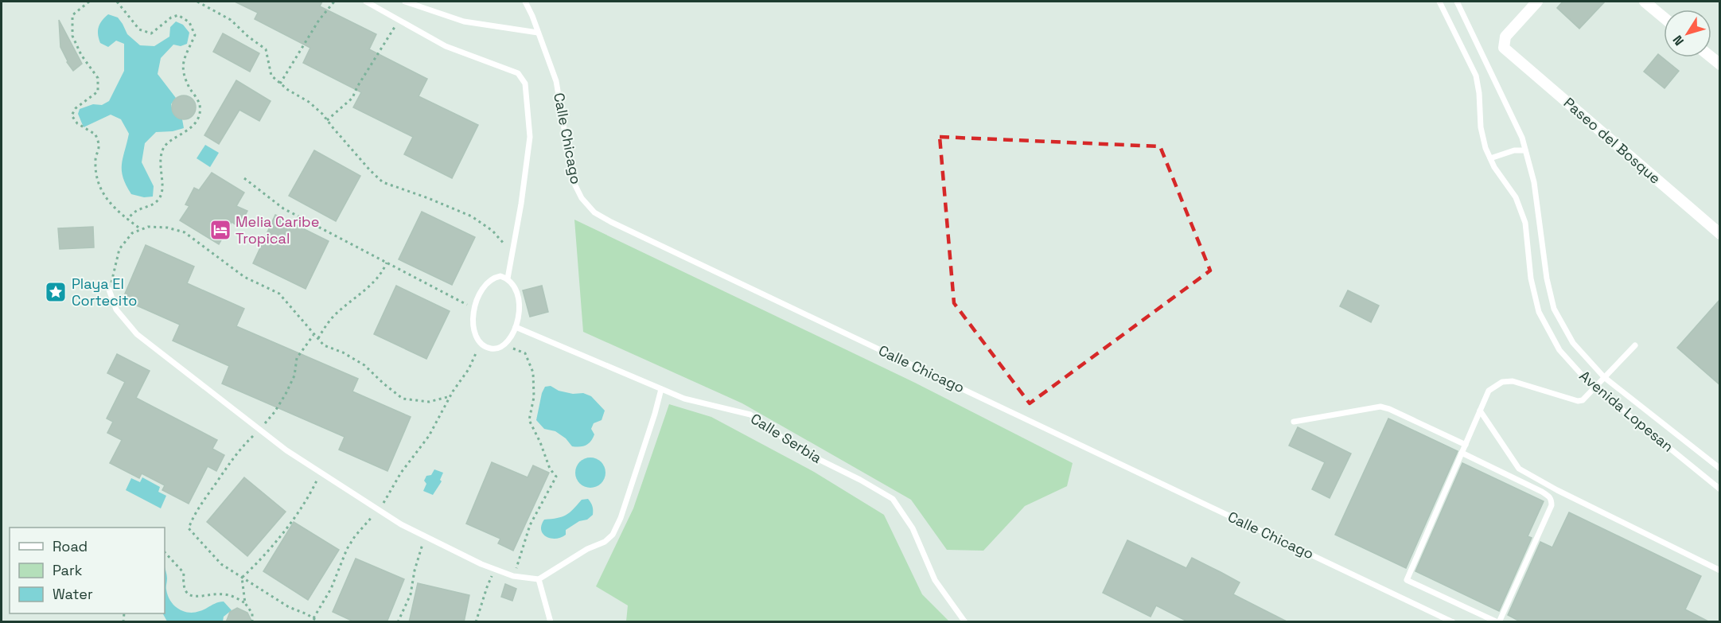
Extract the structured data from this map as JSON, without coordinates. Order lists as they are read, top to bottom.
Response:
{
  "streets": {
    "street": ["Paseo del Bosque"],
    "lane": ["Calle Chicago", "Avenida Lopesan", "Calle Serbia"]
  },
  "places": {
    "hotel": ["Melia Caribe Tropical"],
    "place": ["Playa El Cortecito"]
  },
  "legend": ["Road", "Park", "Water"],
  "north": "bottom left"
}
